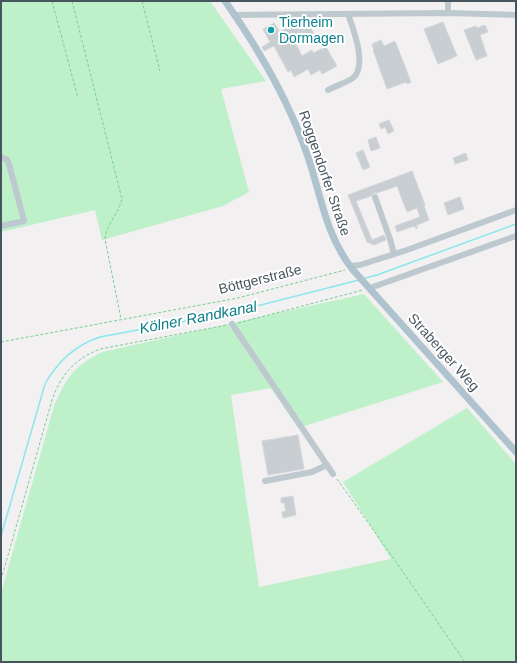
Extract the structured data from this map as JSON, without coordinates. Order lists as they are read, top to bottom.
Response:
{
  "streets": {
    "main road": ["Roggendorfer Straße", "Straberger Weg"],
    "path": ["Böttgerstraße"]
  },
  "crossings": [
    ["Roggendorfer Straße", "Böttgerstraße"],
    ["Roggendorfer Straße", "Straberger Weg"],
    ["Böttgerstraße", "Straberger Weg"]
  ],
  "water": ["Kölner Randkanal"],
  "places": ["Tierheim Dormagen"]
}
